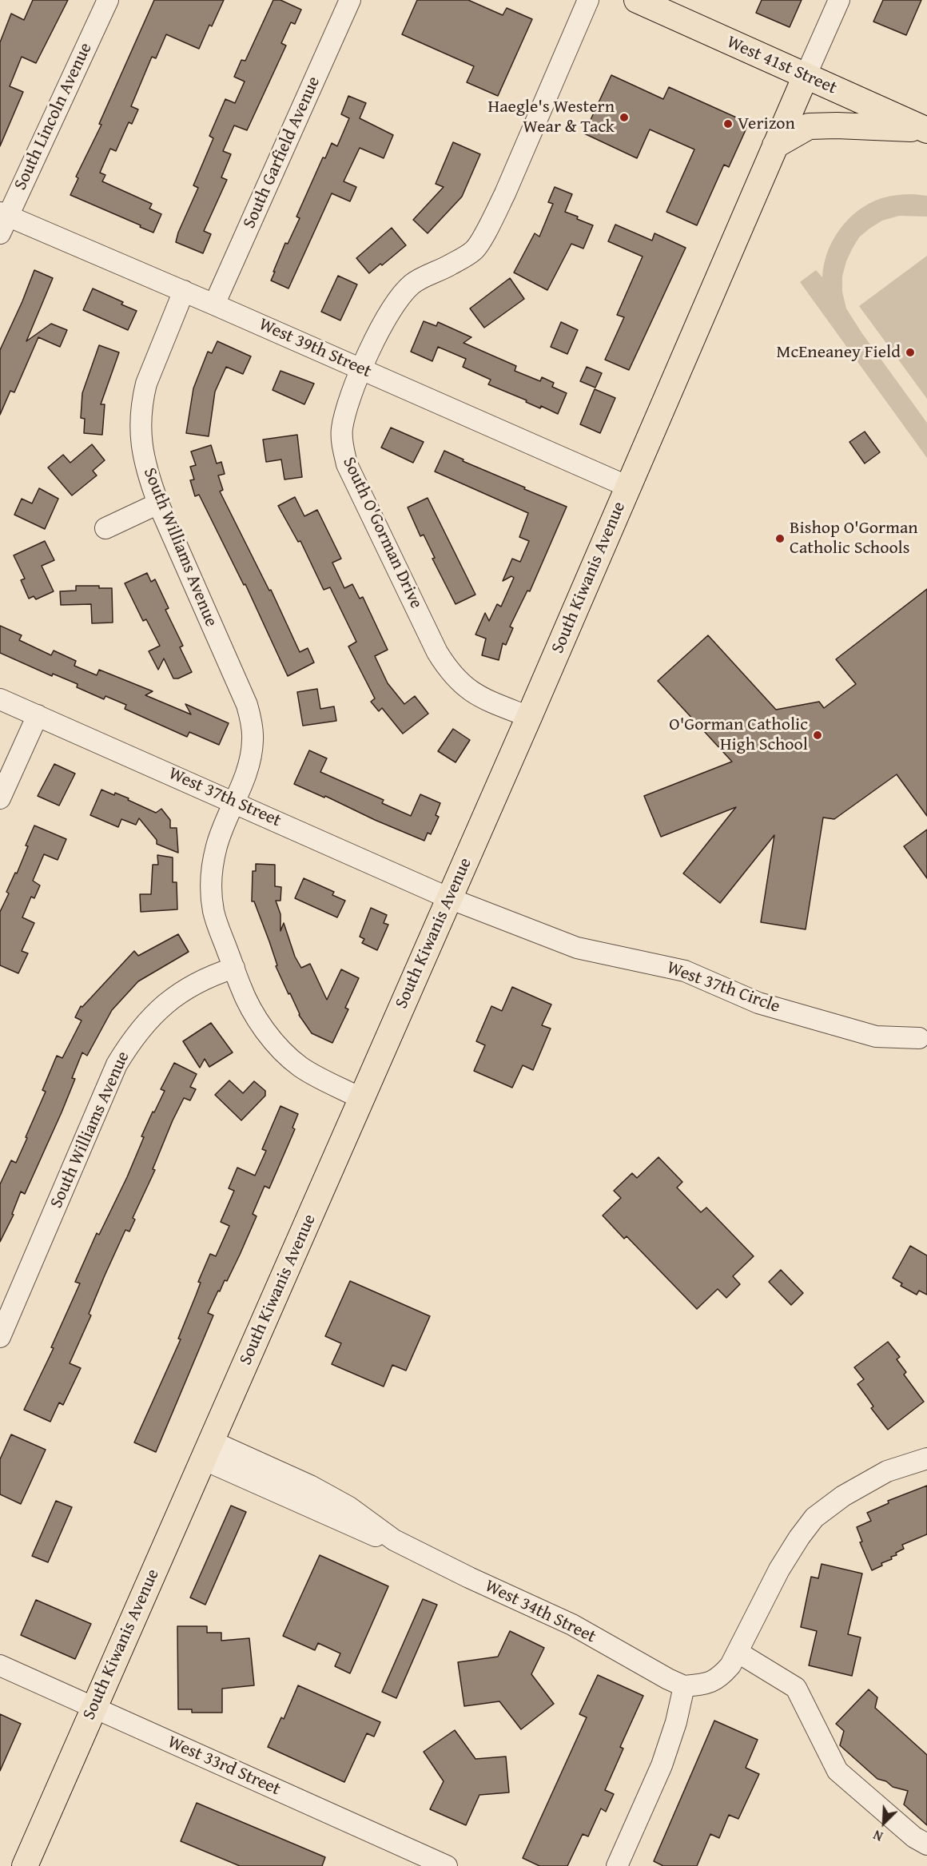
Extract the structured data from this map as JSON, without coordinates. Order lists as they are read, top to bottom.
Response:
{
  "streets": {
    "main road": ["West 41st Street", "South Kiwanis Avenue"],
    "street": [
      "South Lincoln Avenue",
      "South Garfield Avenue",
      "West 39th Street",
      "South O'Gorman Drive",
      "South Williams Avenue",
      "West 37th Street",
      "West 37th Circle",
      "West 34th Street",
      "West 33rd Street"
    ]
  },
  "crossings": [
    ["West 41st Street", "South Kiwanis Avenue"],
    ["South Lincoln Avenue", "West 39th Street"],
    ["South Garfield Avenue", "West 39th Street"],
    ["West 39th Street", "South O'Gorman Drive"],
    ["West 39th Street", "South Williams Avenue"],
    ["West 39th Street", "South Kiwanis Avenue"],
    ["South O'Gorman Drive", "South Kiwanis Avenue"],
    ["South Williams Avenue", "South Kiwanis Avenue"],
    ["South Williams Avenue", "West 37th Street"],
    ["South Kiwanis Avenue", "West 37th Street"],
    ["South Kiwanis Avenue", "West 37th Circle"],
    ["South Kiwanis Avenue", "West 34th Street"],
    ["South Kiwanis Avenue", "West 33rd Street"],
    ["West 37th Street", "West 37th Circle"]
  ],
  "places": [
    "Haegle's Western Wear & Tack",
    "Verizon",
    "McEneaney Field",
    "Bishop O'Gorman Catholic Schools",
    "O'Gorman Catholic High School"
  ],
  "north": "bottom left"
}
